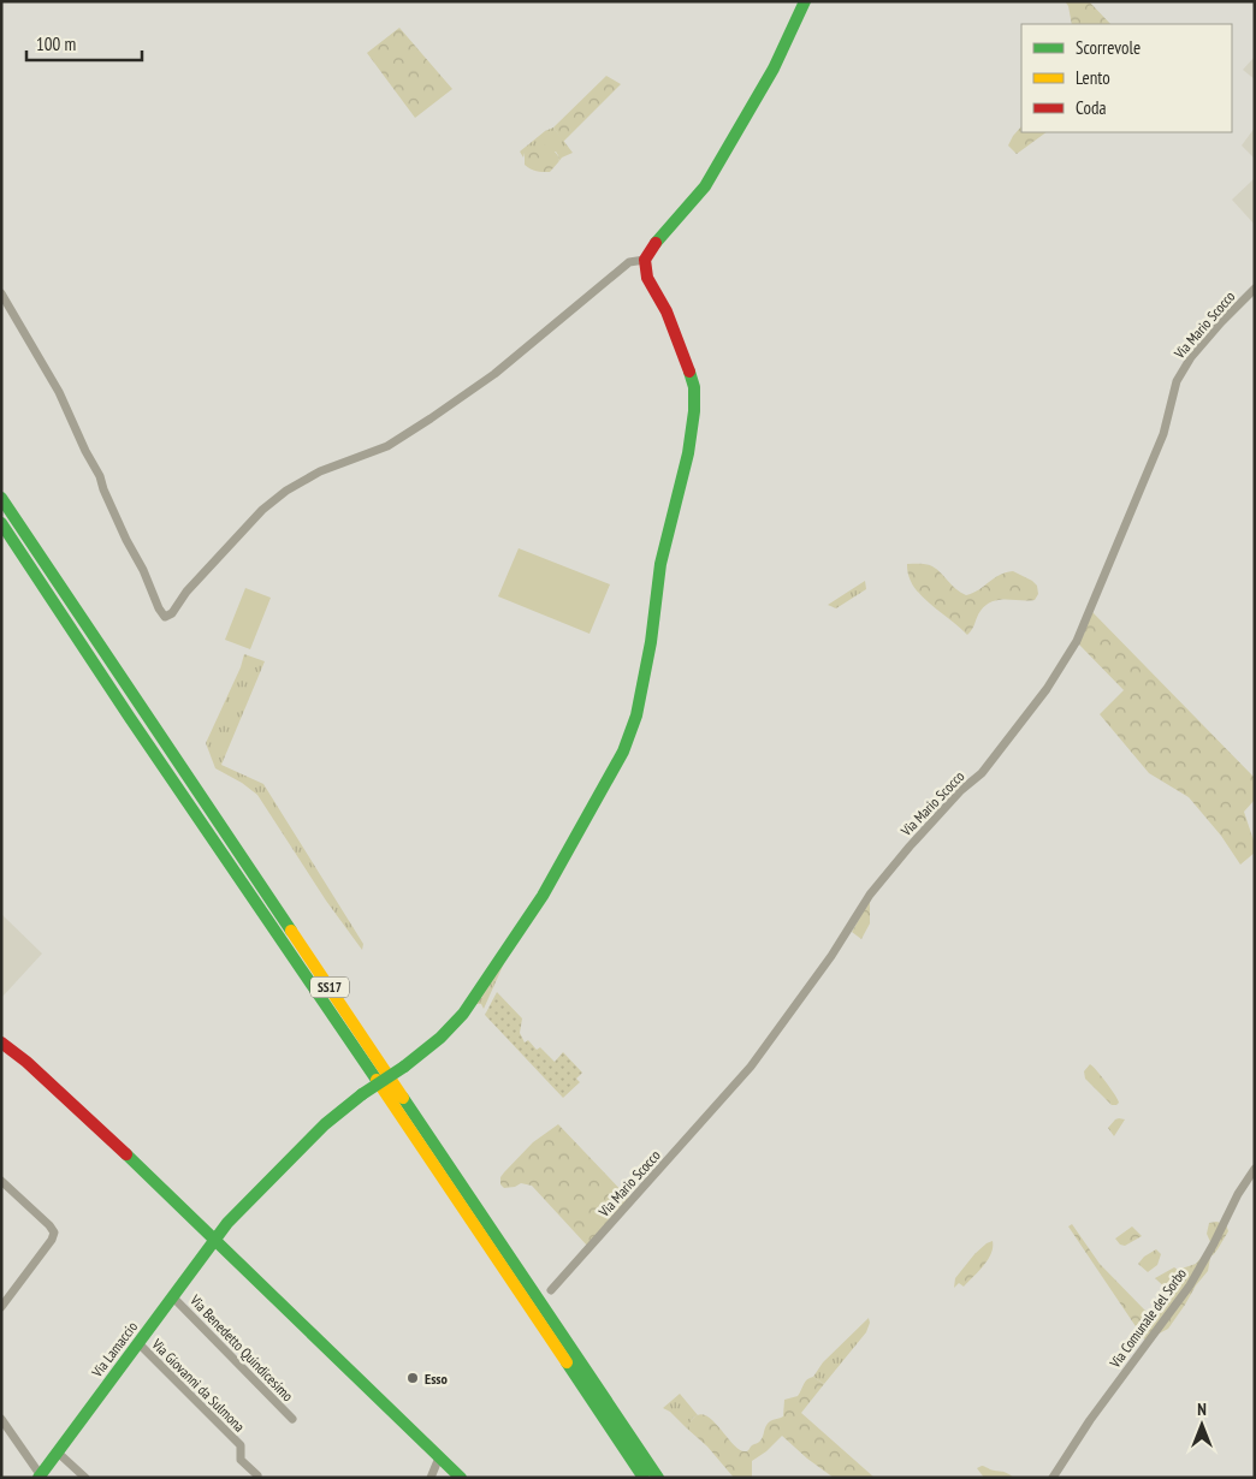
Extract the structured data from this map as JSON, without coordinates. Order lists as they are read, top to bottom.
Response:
{
  "streets": {
    "main road": ["SS17", "Via Lamaccio"],
    "street": [
      "Via Mario Scocco",
      "Via Comunale del Sorbo",
      "Via Benedetto Quindicesimo",
      "Via Giovanni da Sulmona"
    ]
  },
  "crossings": [
    ["Via Benedetto Quindicesimo", "Via Lamaccio"],
    ["Via Lamaccio", "Via Giovanni da Sulmona"]
  ],
  "places": ["Esso"],
  "legend": ["Scorrevole", "Lento", "Coda"],
  "scale_bar": "100 m",
  "north": "top"
}
